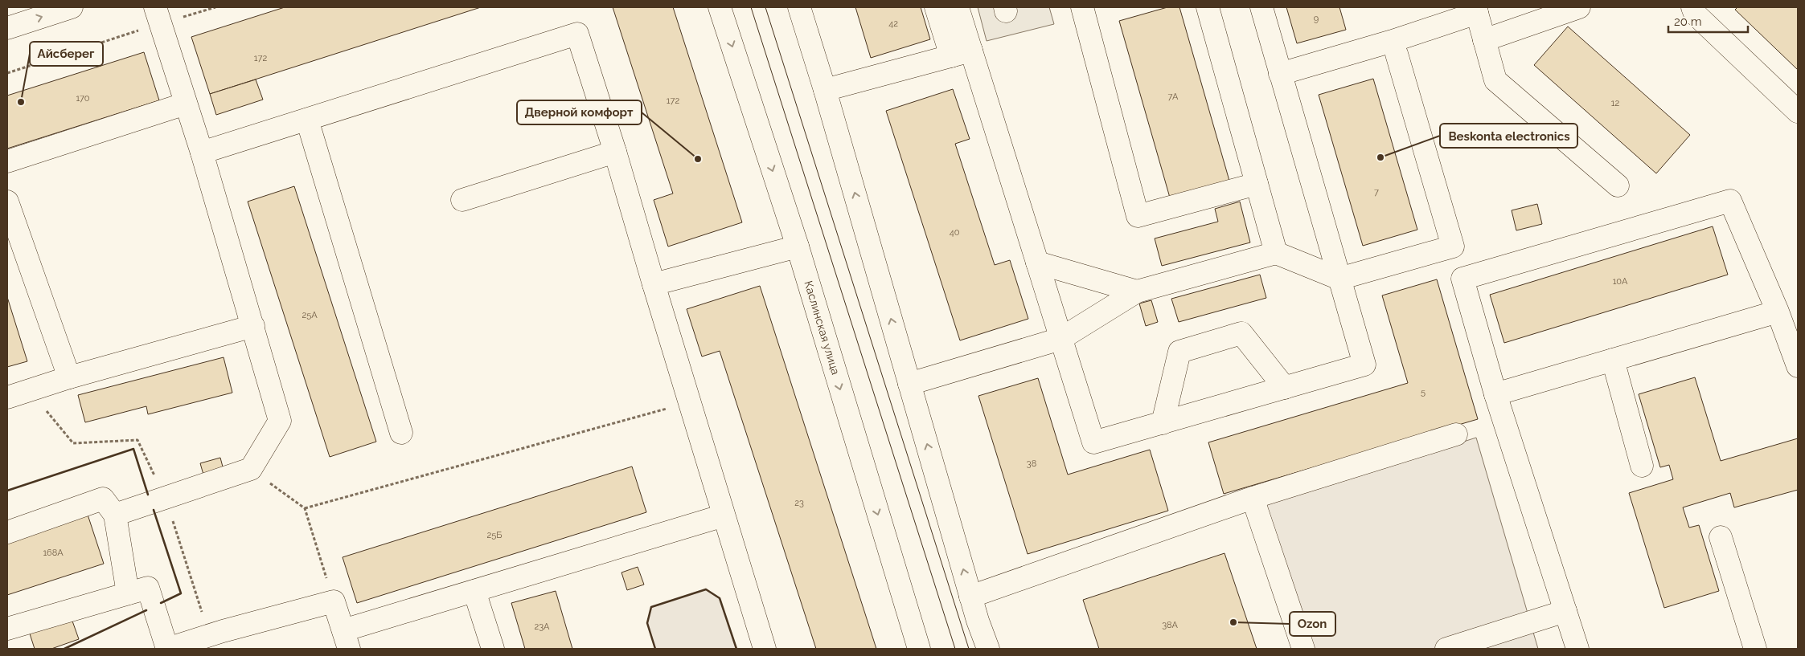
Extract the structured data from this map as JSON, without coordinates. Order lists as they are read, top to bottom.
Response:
{
  "streets": {
    "main road": ["Каслинская улица"]
  },
  "places": [
    "Айсберег",
    "Beskonta electronics",
    "Дверной комфорт",
    "Ozon"
  ],
  "house_numbers": [
    "9",
    "42",
    "172",
    "7А",
    "170",
    "172",
    "12",
    "7",
    "40",
    "10А",
    "25А",
    "5",
    "38",
    "23",
    "25Б",
    "168А",
    "38А",
    "23А"
  ],
  "scale_bar": "20 m"
}
